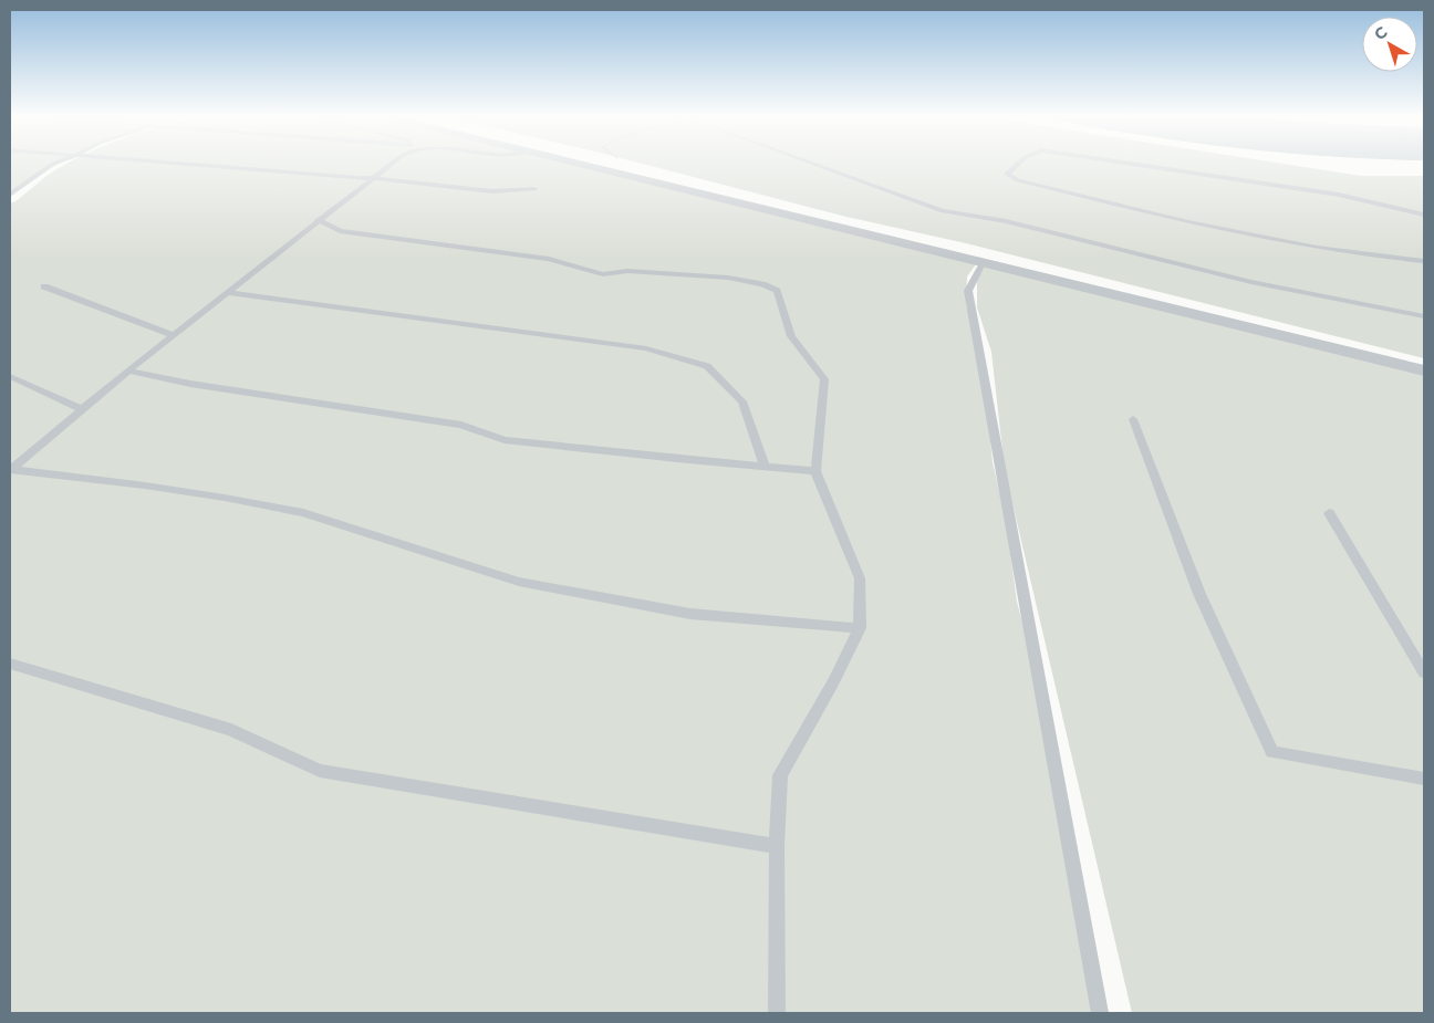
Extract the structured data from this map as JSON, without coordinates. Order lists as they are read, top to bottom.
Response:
{
  "north": "top left"
}
